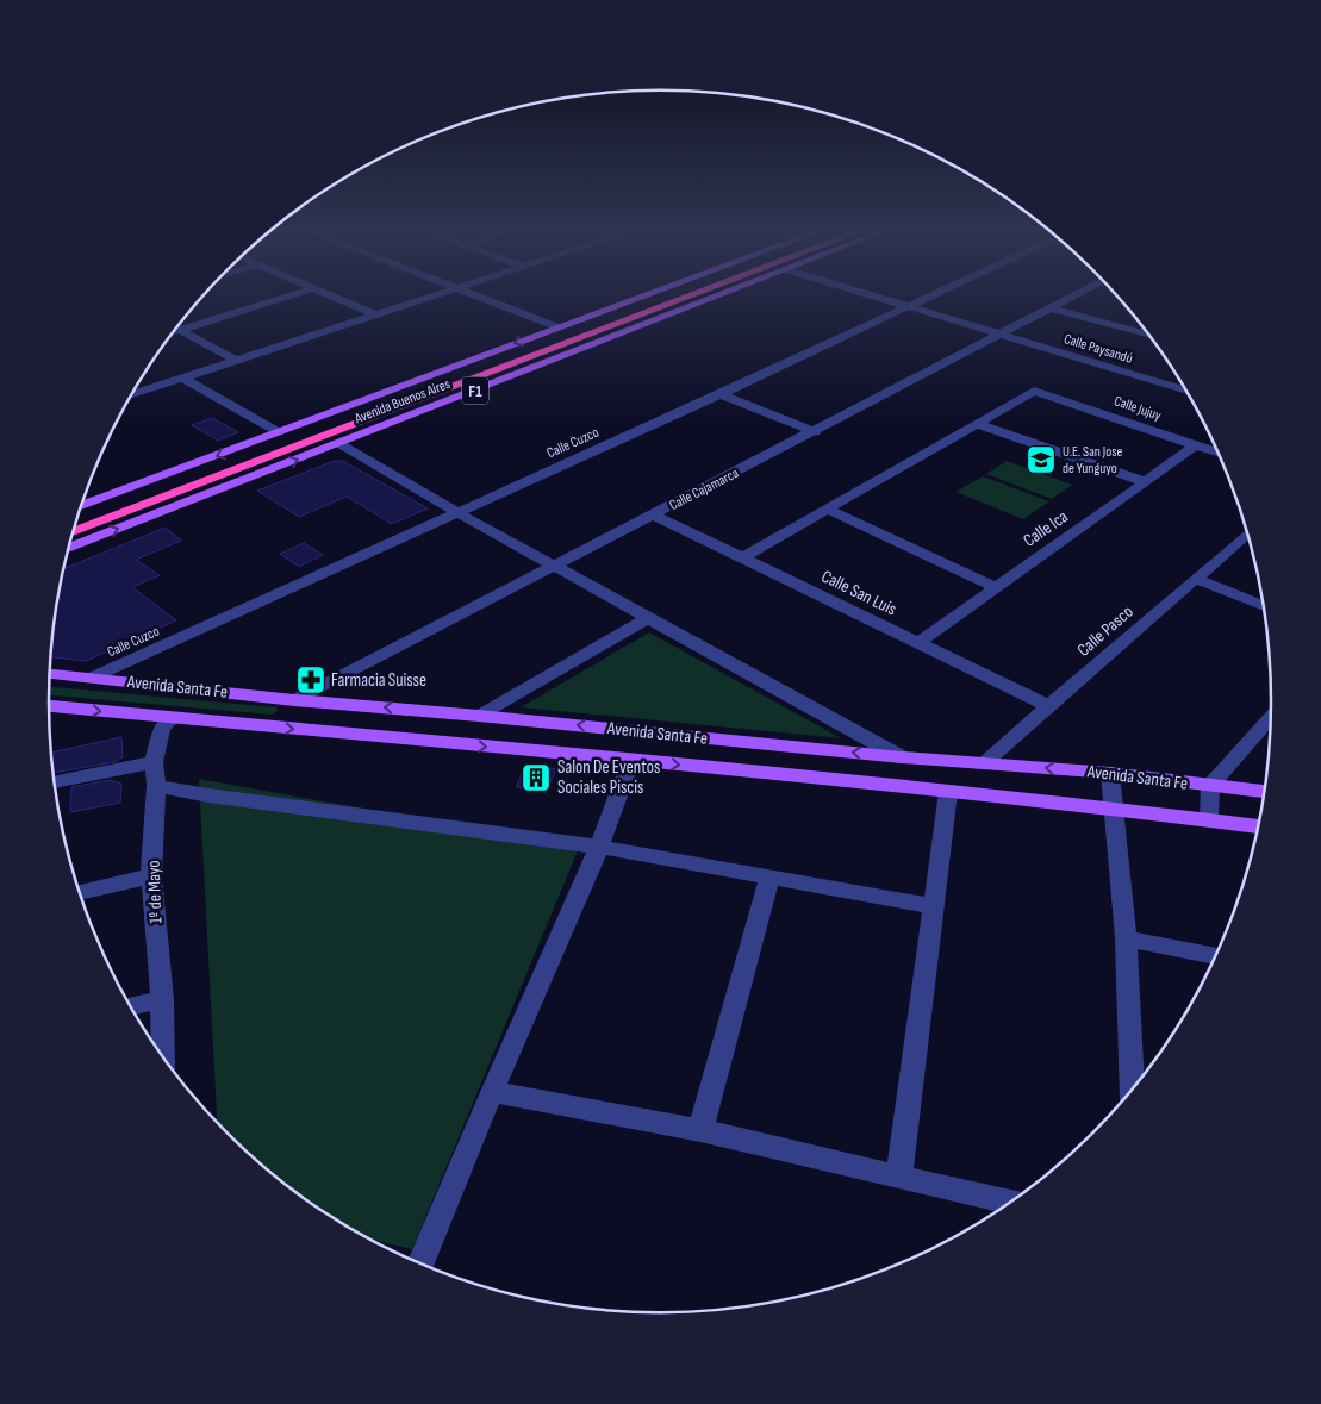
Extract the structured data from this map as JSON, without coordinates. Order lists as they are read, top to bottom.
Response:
{
  "streets": {
    "highway": ["F1", "Avenida Buenos Aires"],
    "main road": ["Avenida Santa Fe"],
    "street": [
      "Calle Paysandú",
      "Calle Jujuy",
      "Calle Cuzco",
      "Calle Cajamarca",
      "Calle Ica",
      "Calle San Luis",
      "Calle Pasco",
      "1º de Mayo"
    ]
  },
  "crossings": [
    ["Calle Paysandú", "Calle Cuzco"],
    ["Calle Paysandú", "Calle Cajamarca"],
    ["Calle Jujuy", "Calle Ica"],
    ["Calle Cuzco", "Avenida Santa Fe"],
    ["Calle Cajamarca", "Calle San Luis"],
    ["Calle Cajamarca", "Avenida Santa Fe"],
    ["Calle Ica", "Calle San Luis"],
    ["Calle San Luis", "Calle Pasco"],
    ["Calle Pasco", "Avenida Santa Fe"],
    ["Avenida Santa Fe", "1º de Mayo"]
  ],
  "places": {
    "school or university": ["U.E. San Jose de Yunguyo"],
    "pharmacy": ["Farmacia Suisse"],
    "building": ["Salon De Eventos Sociales Piscis"]
  }
}
